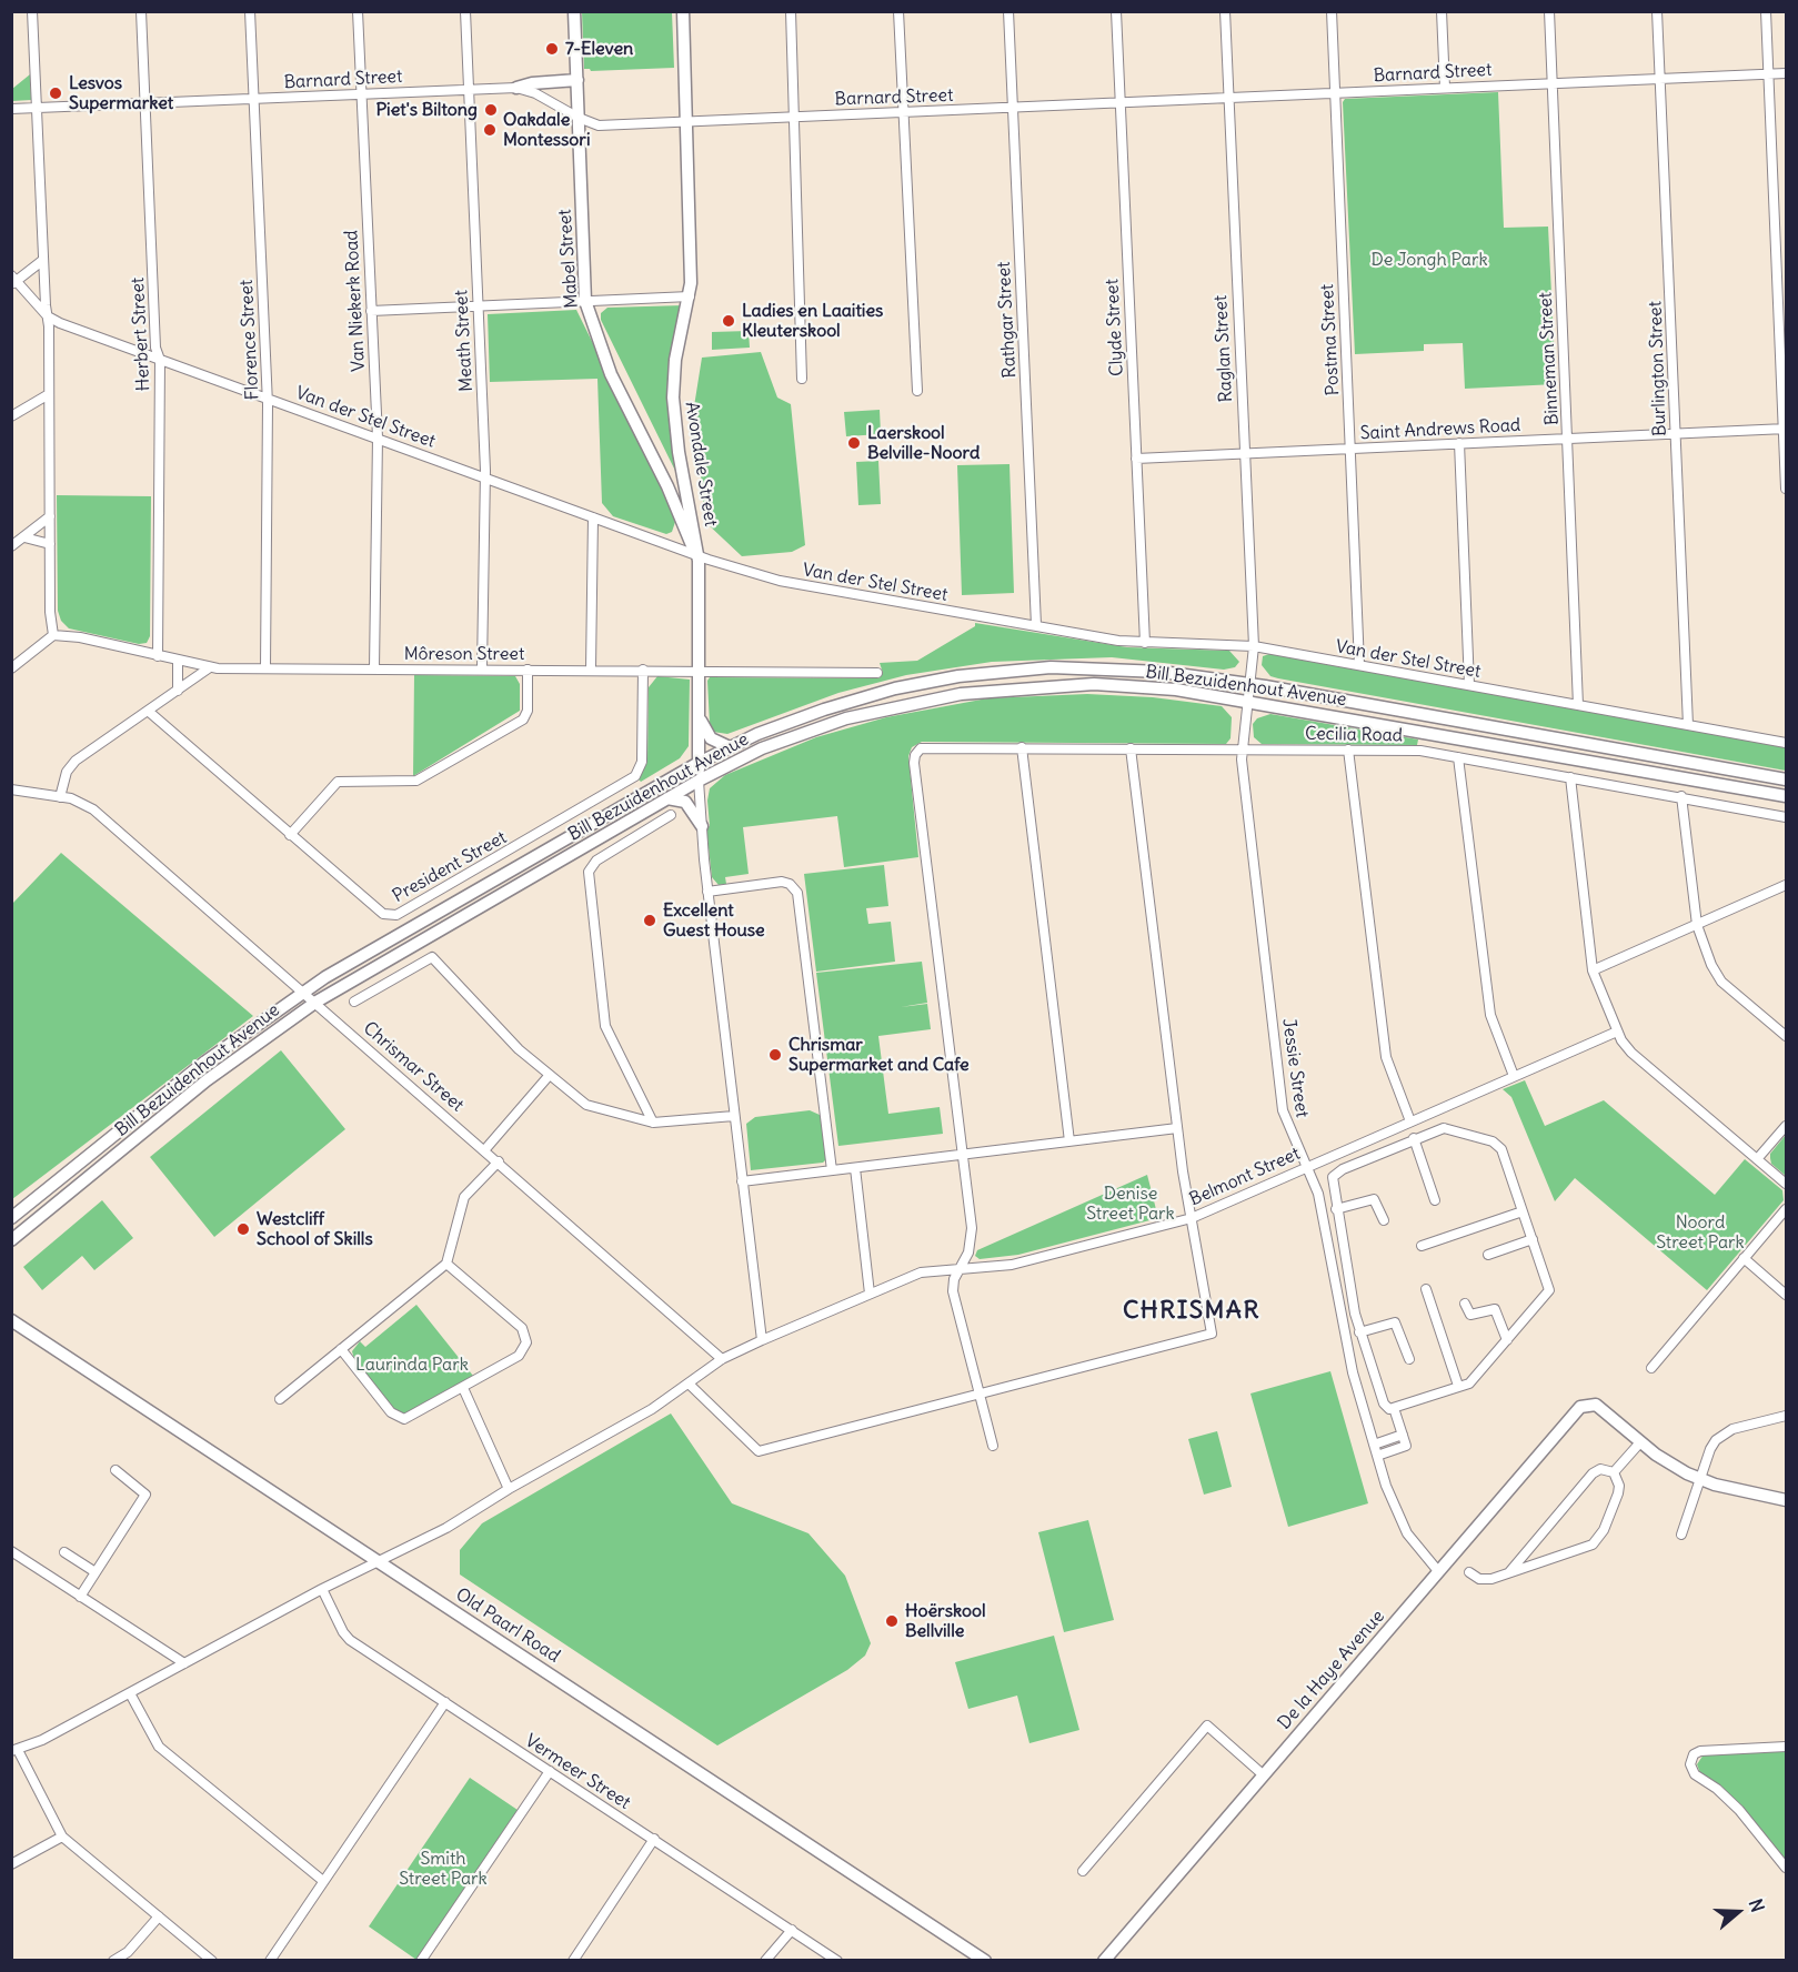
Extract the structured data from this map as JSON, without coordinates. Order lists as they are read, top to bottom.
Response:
{
  "streets": {
    "main road": [
      "Mabel Street",
      "Avondale Street",
      "Bill Bezuidenhout Avenue",
      "Old Paarl Road",
      "De la Haye Avenue"
    ],
    "street": [
      "Barnard Street",
      "Van Niekerk Road",
      "Rathgar Street",
      "Clyde Street",
      "Herbert Street",
      "Florence Street",
      "Postma Street",
      "Meath Street",
      "Raglan Street",
      "Binneman Street",
      "Burlington Street",
      "Van der Stel Street",
      "Saint Andrews Road",
      "Môreson Street",
      "Cecilia Road",
      "President Street",
      "Chrismar Street",
      "Jessie Street",
      "Belmont Street",
      "Vermeer Street"
    ]
  },
  "crossings": [
    ["Barnard Street", "Mabel Street"],
    ["Barnard Street", "Van Niekerk Road"],
    ["Barnard Street", "Rathgar Street"],
    ["Barnard Street", "Clyde Street"],
    ["Barnard Street", "Herbert Street"],
    ["Barnard Street", "Florence Street"],
    ["Barnard Street", "Postma Street"],
    ["Barnard Street", "Meath Street"],
    ["Barnard Street", "Raglan Street"],
    ["Barnard Street", "Binneman Street"],
    ["Barnard Street", "Burlington Street"],
    ["Barnard Street", "Avondale Street"],
    ["Mabel Street", "Van der Stel Street"],
    ["Mabel Street", "Avondale Street"],
    ["Van Niekerk Road", "Van der Stel Street"],
    ["Van Niekerk Road", "Môreson Street"],
    ["Rathgar Street", "Van der Stel Street"],
    ["Clyde Street", "Van der Stel Street"],
    ["Clyde Street", "Saint Andrews Road"],
    ["Herbert Street", "Van der Stel Street"],
    ["Herbert Street", "Môreson Street"],
    ["Florence Street", "Van der Stel Street"],
    ["Florence Street", "Môreson Street"],
    ["Postma Street", "Van der Stel Street"],
    ["Postma Street", "Saint Andrews Road"],
    ["Meath Street", "Van der Stel Street"],
    ["Meath Street", "Môreson Street"],
    ["Raglan Street", "Van der Stel Street"],
    ["Raglan Street", "Saint Andrews Road"],
    ["Raglan Street", "Bill Bezuidenhout Avenue"],
    ["Raglan Street", "Jessie Street"],
    ["Binneman Street", "Van der Stel Street"],
    ["Binneman Street", "Saint Andrews Road"],
    ["Burlington Street", "Van der Stel Street"],
    ["Burlington Street", "Saint Andrews Road"],
    ["Van der Stel Street", "Avondale Street"],
    ["Avondale Street", "Môreson Street"],
    ["Avondale Street", "Bill Bezuidenhout Avenue"],
    ["Môreson Street", "President Street"],
    ["Bill Bezuidenhout Avenue", "Chrismar Street"],
    ["Bill Bezuidenhout Avenue", "Jessie Street"],
    ["Cecilia Road", "Jessie Street"],
    ["Chrismar Street", "Belmont Street"],
    ["Jessie Street", "Belmont Street"],
    ["Jessie Street", "De la Haye Avenue"],
    ["Belmont Street", "Old Paarl Road"],
    ["Belmont Street", "Vermeer Street"]
  ],
  "districts": ["CHRISMAR"],
  "parks": [
    "De Jongh Park",
    "Denise Street Park",
    "Noord Street Park",
    "Laurinda Park",
    "Smith Street Park"
  ],
  "places": [
    "7-Eleven",
    "Lesvos Supermarket",
    "Piet's Biltong",
    "Oakdale Montessori",
    "Ladies en Laaities Kleuterskool",
    "Laerskool Belville-Noord",
    "Excellent Guest House",
    "Chrismar Supermarket and Cafe",
    "Westcliff School of Skills",
    "Hoërskool Bellville"
  ],
  "north": "right"
}
